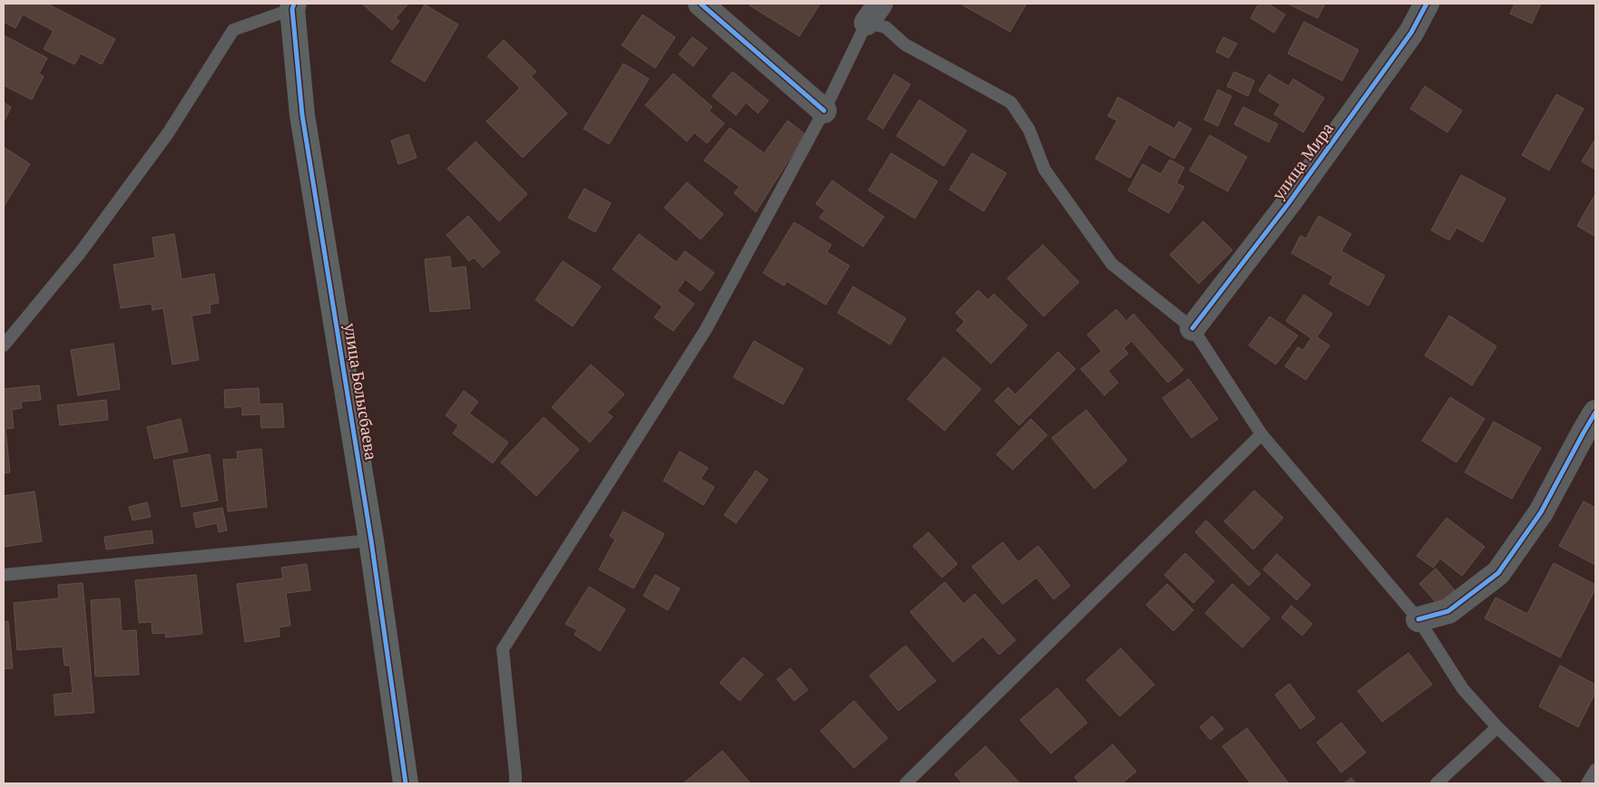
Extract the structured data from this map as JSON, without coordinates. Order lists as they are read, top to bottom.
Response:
{
  "streets": {
    "street": ["улица Мира", "улица Болысбаева"]
  }
}
